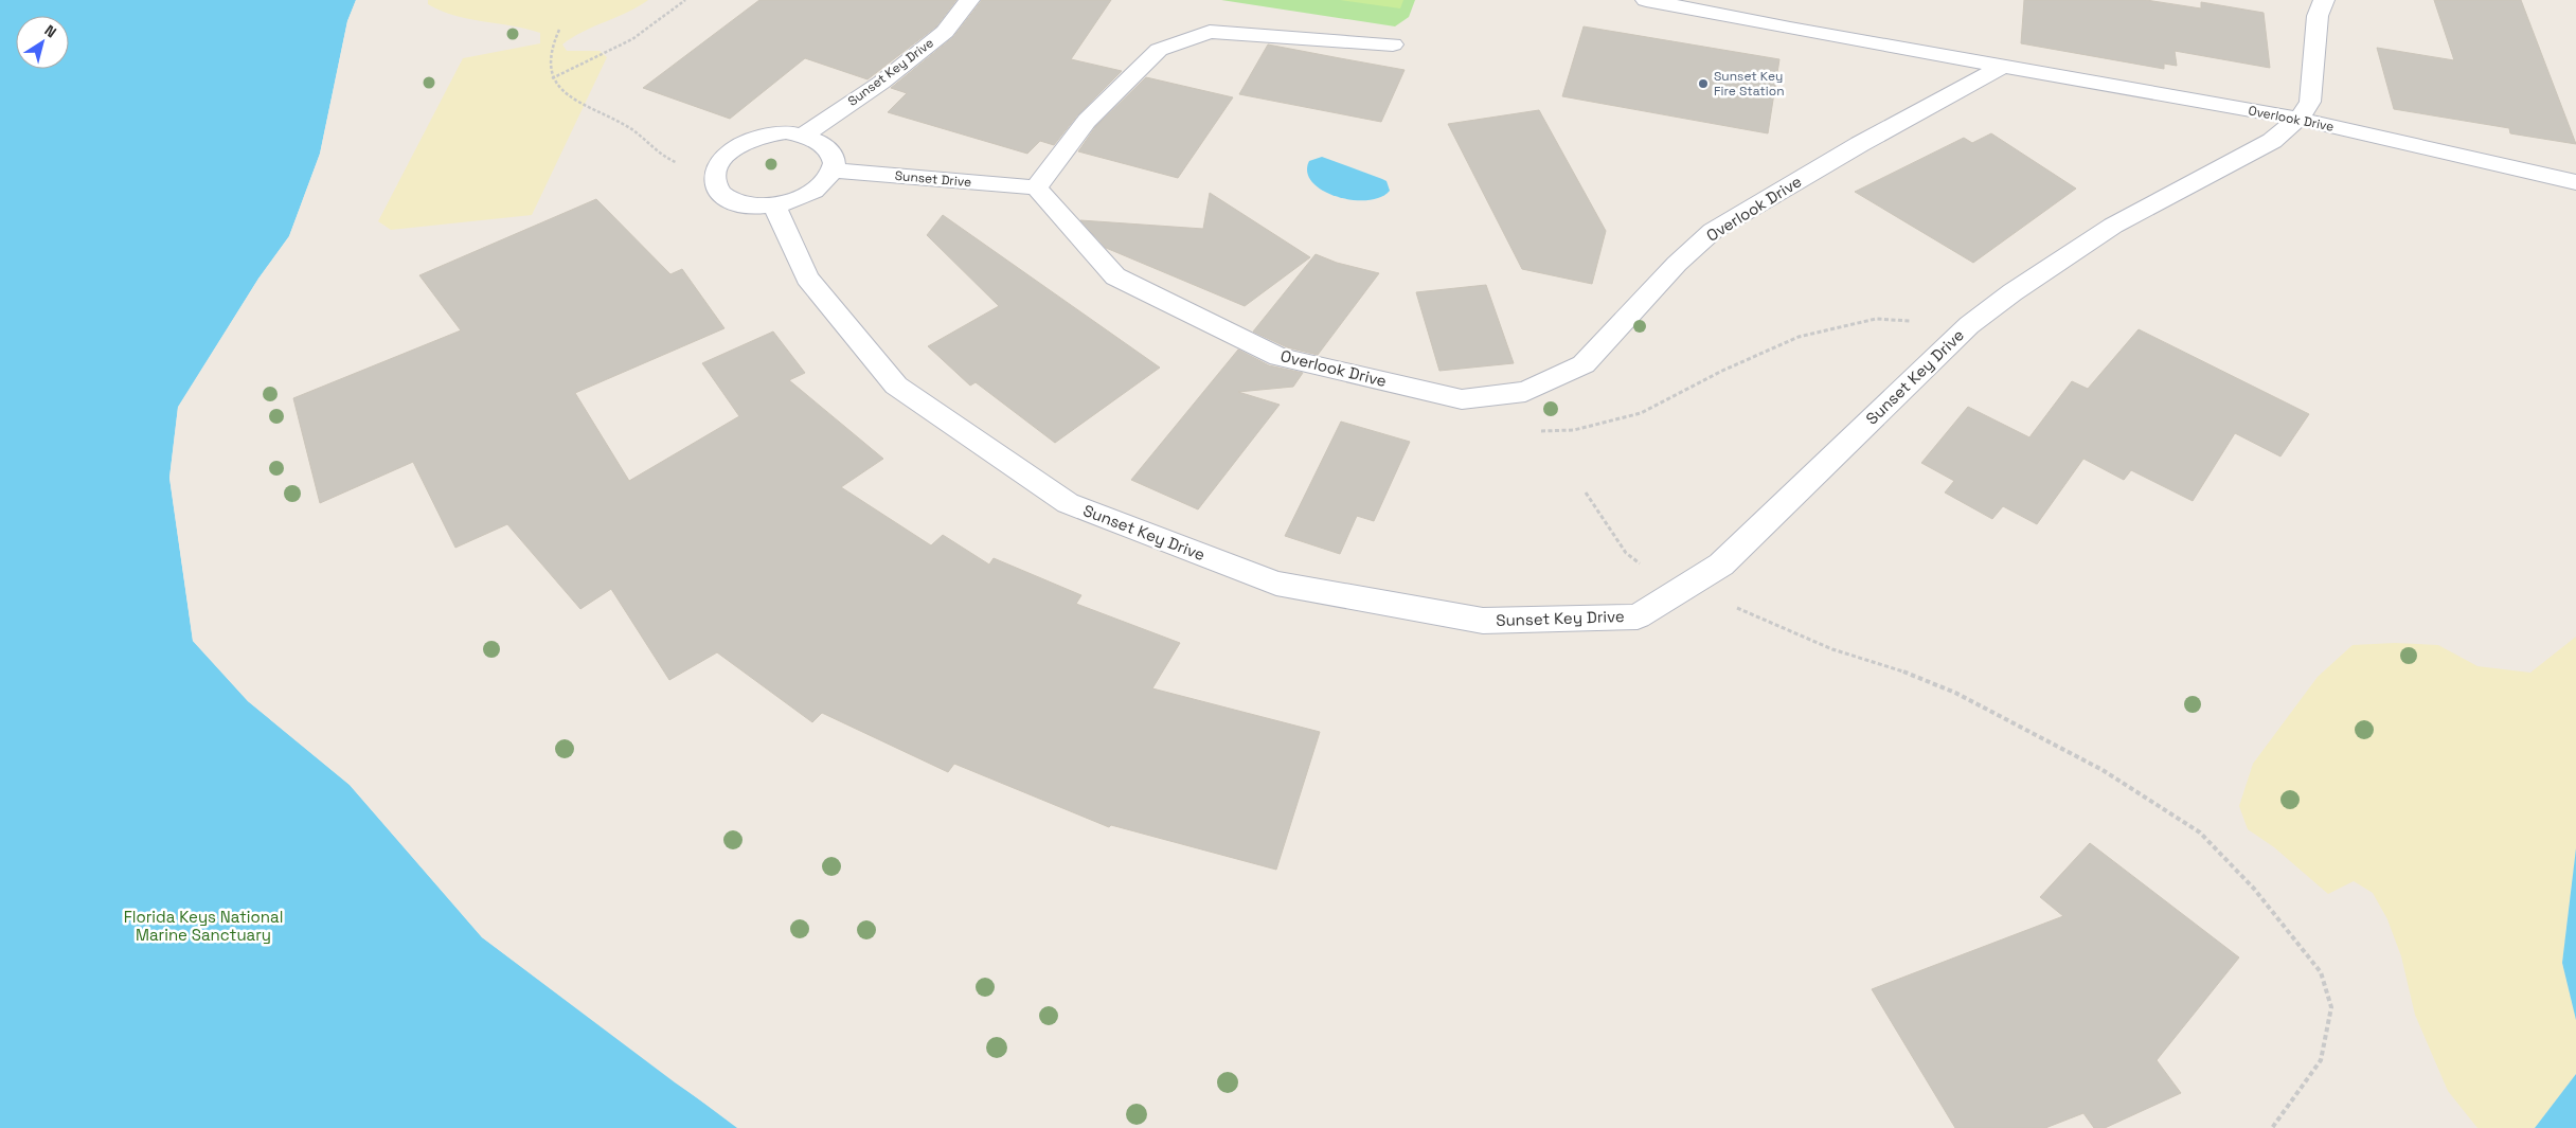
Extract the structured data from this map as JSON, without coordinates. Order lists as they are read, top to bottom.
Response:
{
  "streets": {
    "lane": ["Sunset Key Drive", "Overlook Drive", "Sunset Drive"]
  },
  "crossings": [
    ["Sunset Key Drive", "Overlook Drive"],
    ["Sunset Key Drive", "Sunset Drive"],
    ["Overlook Drive", "Sunset Drive"]
  ],
  "parks": ["Florida Keys National Marine Sanctuary"],
  "places": ["Sunset Key Fire Station"],
  "north": "top right"
}
